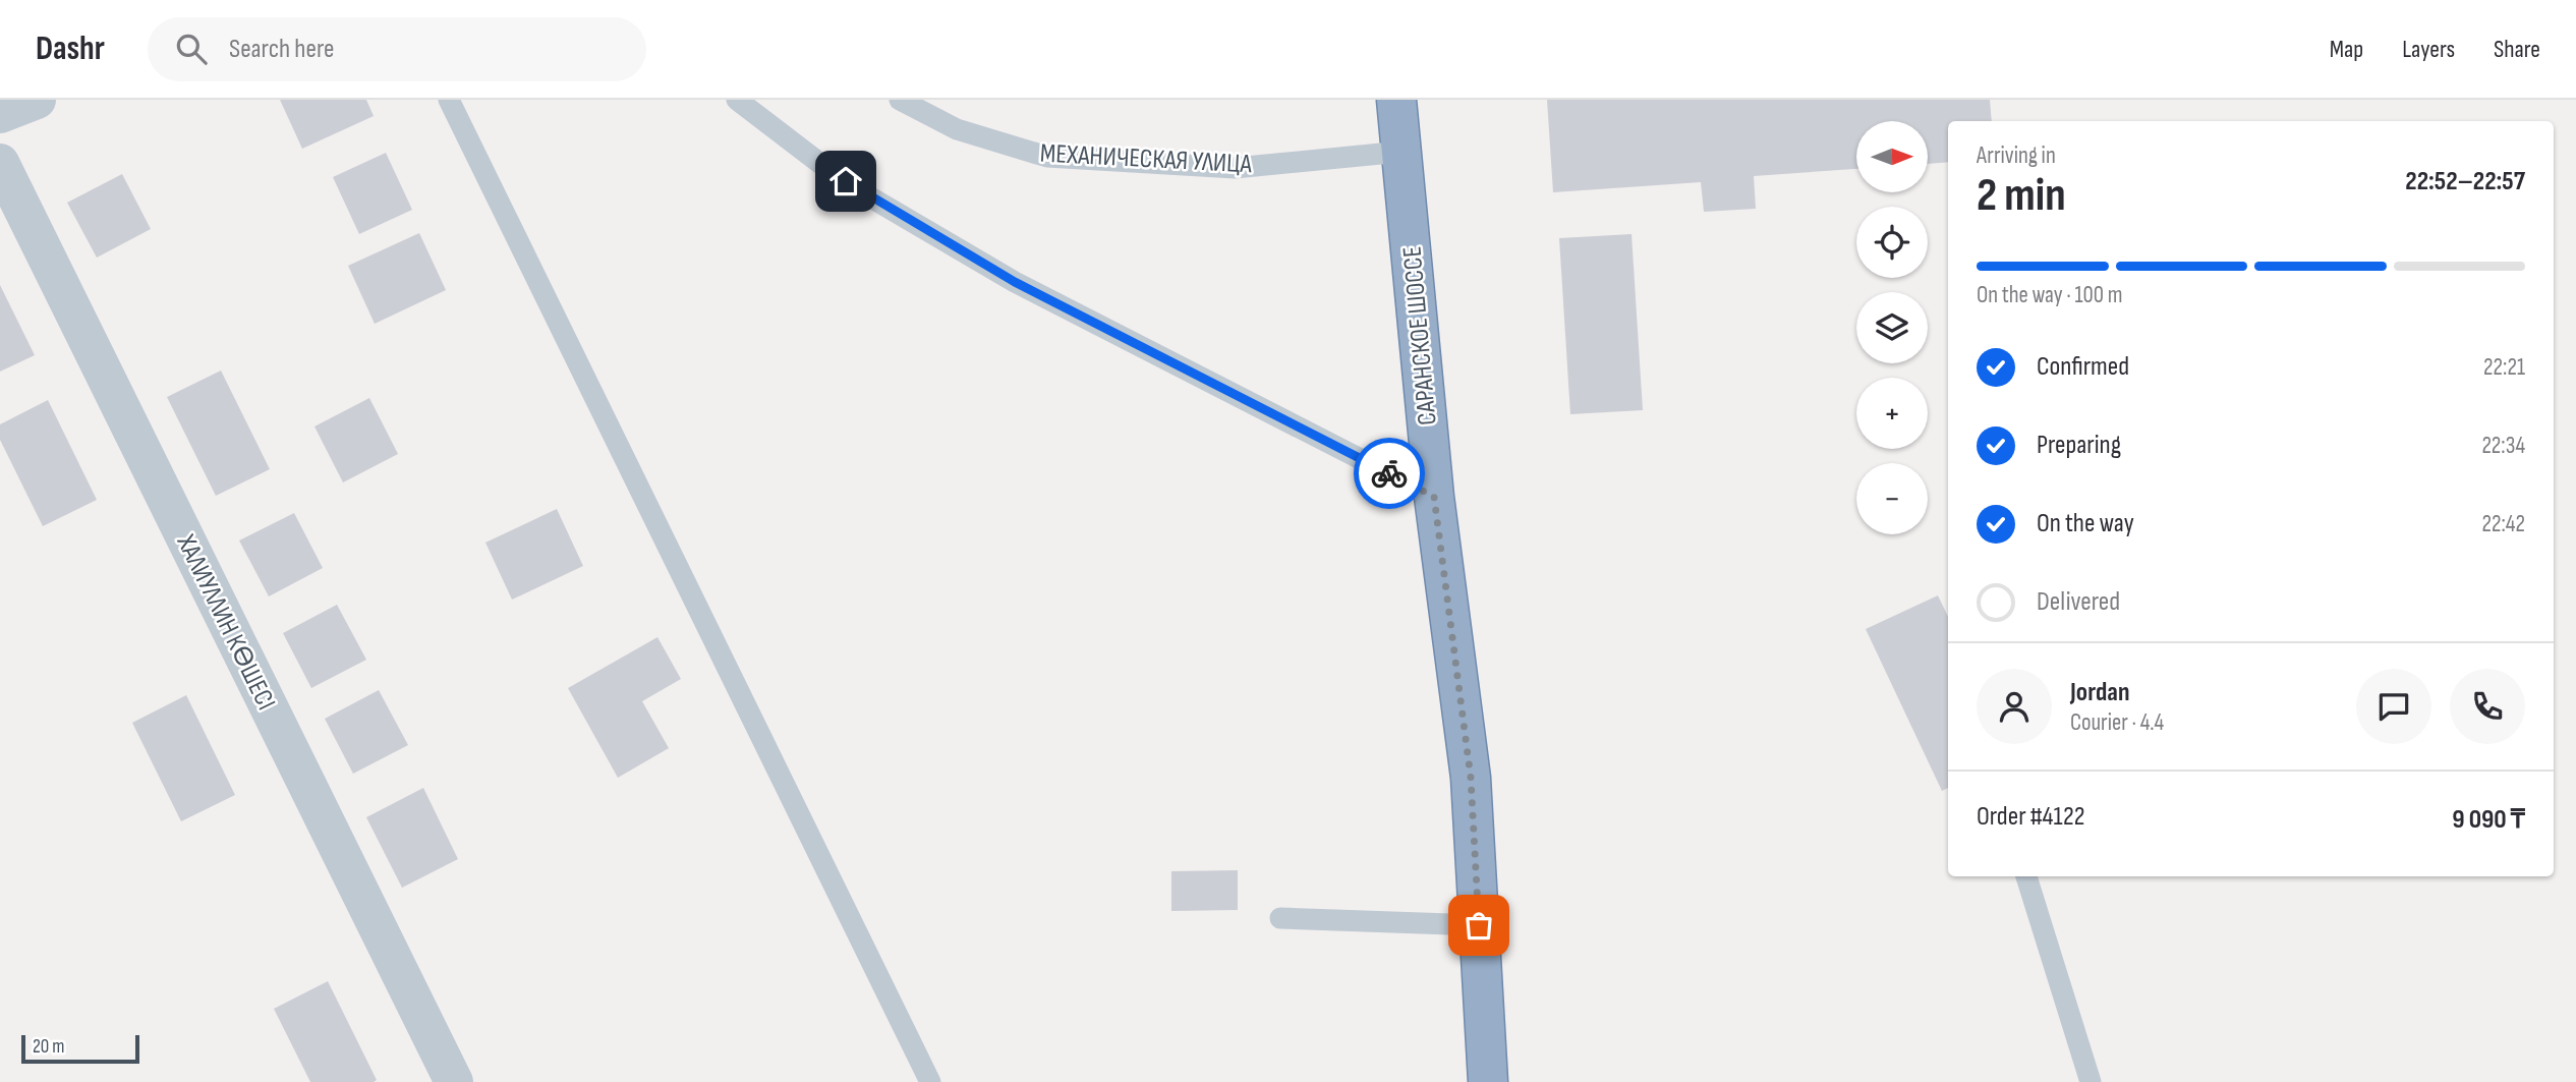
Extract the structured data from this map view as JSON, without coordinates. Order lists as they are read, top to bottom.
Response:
{
  "streets": {
    "highway": ["САРАНСКОЕ ШОССЕ"],
    "street": ["ХАЛИУЛЛИН КӨШЕСІ"],
    "lane": ["МЕХАНИЧЕСКАЯ УЛИЦА"]
  },
  "crossings": [
    ["МЕХАНИЧЕСКАЯ УЛИЦА", "САРАНСКОЕ ШОССЕ"]
  ],
  "scale_bar": "20 m",
  "north": "right",
  "page": {
    "header": "Dashr",
    "search": "Search here",
    "nav": ["Map", "Layers", "Share"],
    "map_buttons": ["+", "−"],
    "heading": ["2 min", "Arriving in", "22:52–22:57"],
    "panel": [
      "Jordan",
      "Courier · 4.4",
      "Order #4122",
      "9 090 ₸"
    ],
    "bar": "On the way · 100 m",
    "list": [
      ["Confirmed", "22:21"],
      ["Preparing", "22:34"],
      ["On the way", "22:42"],
      "Delivered"
    ],
    "scale": "20 m"
  }
}
